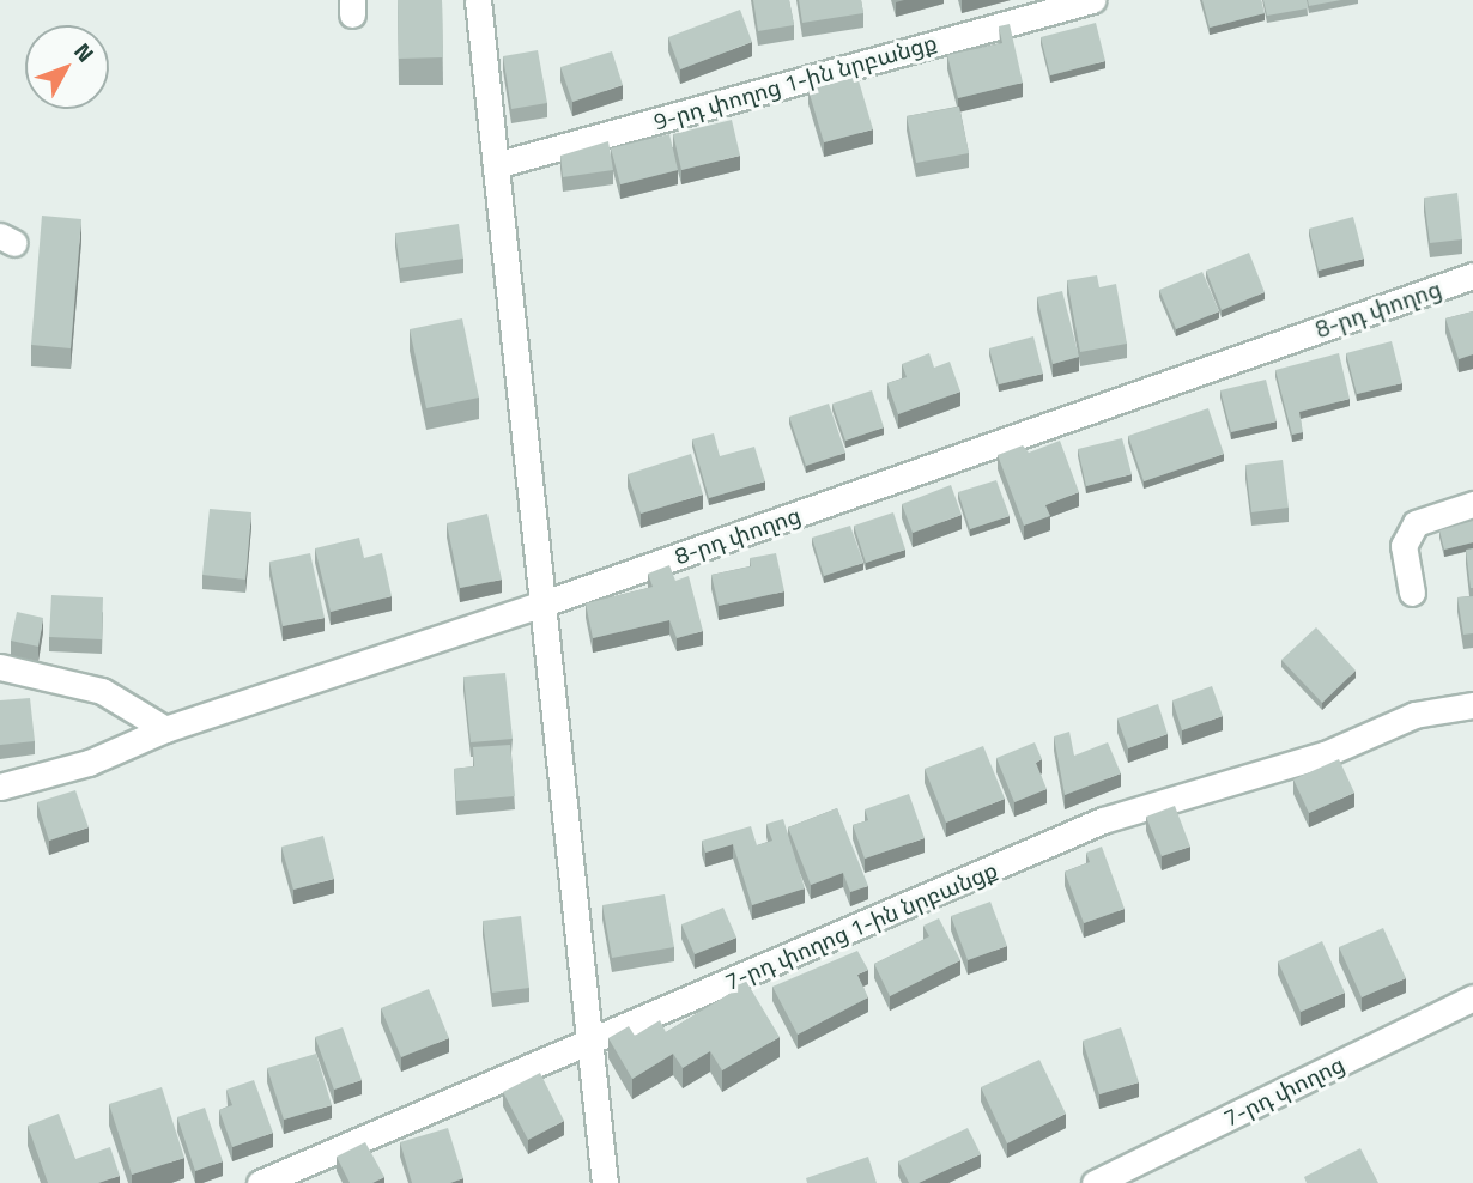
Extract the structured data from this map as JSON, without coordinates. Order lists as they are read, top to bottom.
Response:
{
  "streets": {
    "street": [
      "9-րդ փողոց 1-ին նրբանցք",
      "8-րդ փողոց",
      "7-րդ փողոց 1-ին նրբանցք",
      "7-րդ փողոց"
    ]
  },
  "north": "top right"
}
